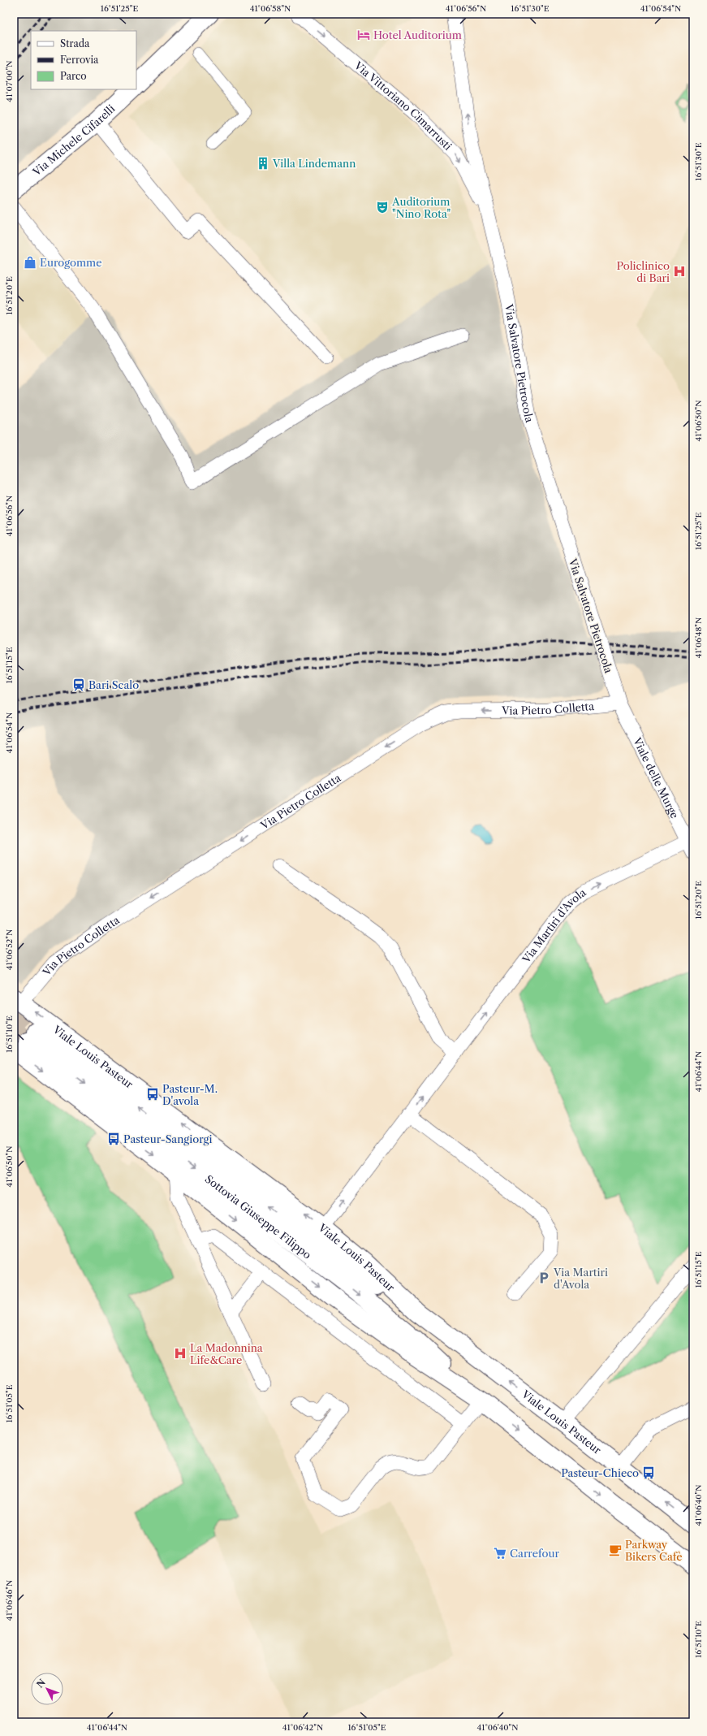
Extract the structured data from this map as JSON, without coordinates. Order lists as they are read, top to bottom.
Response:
{
  "streets": {
    "main road": ["Via Michele Cifarelli", "Viale Louis Pasteur", "Sottovia Giuseppe Filippo"],
    "street": [
      "Via Vittoriano Cimarrusti",
      "Via Salvatore Pietrocola",
      "Via Pietro Colletta",
      "Viale delle Murge",
      "Via Martiri d'Avola"
    ]
  },
  "crossings": [
    ["Via Vittoriano Cimarrusti", "Via Salvatore Pietrocola"],
    ["Via Salvatore Pietrocola", "Via Pietro Colletta"],
    ["Via Salvatore Pietrocola", "Viale delle Murge"],
    ["Via Pietro Colletta", "Viale delle Murge"],
    ["Via Pietro Colletta", "Viale Louis Pasteur"],
    ["Viale delle Murge", "Via Martiri d'Avola"],
    ["Via Martiri d'Avola", "Viale Louis Pasteur"],
    ["Viale Louis Pasteur", "Sottovia Giuseppe Filippo"]
  ],
  "one_way": ["Via Vittoriano Cimarrusti", "Via Pietro Colletta", "Via Martiri d'Avola"],
  "places": {
    "hotel": ["Hotel Auditorium"],
    "building": ["Villa Lindemann"],
    "theatre": ["Auditorium \"Nino Rota\""],
    "shop": ["Eurogomme"],
    "hospital": ["Policlinico di Bari", "La Madonnina Life&Care"],
    "station": ["Bari Scalo"],
    "bus stop": ["Pasteur-M. D'avola", "Pasteur-Sangiorgi", "Pasteur-Chieco"],
    "parking": ["Via Martiri d'Avola"],
    "cafe": ["Parkway Bikers Cafè"],
    "supermarket": ["Carrefour"]
  },
  "legend": ["Strada", "Ferrovia", "Parco"],
  "north": "top left",
  "coordinates": [
    "16°51'25\"E",
    "41°06'58\"N",
    "41°06'56\"N",
    "16°51'30\"E",
    "41°06'54\"N",
    "41°07'00\"N",
    "16°51'20\"E",
    "41°06'50\"N",
    "41°06'48\"N",
    "16°51'15\"E",
    "41°06'52\"N",
    "16°51'10\"E",
    "41°06'44\"N",
    "16°51'05\"E",
    "41°06'40\"N",
    "41°06'46\"N",
    "41°06'42\"N"
  ]
}
